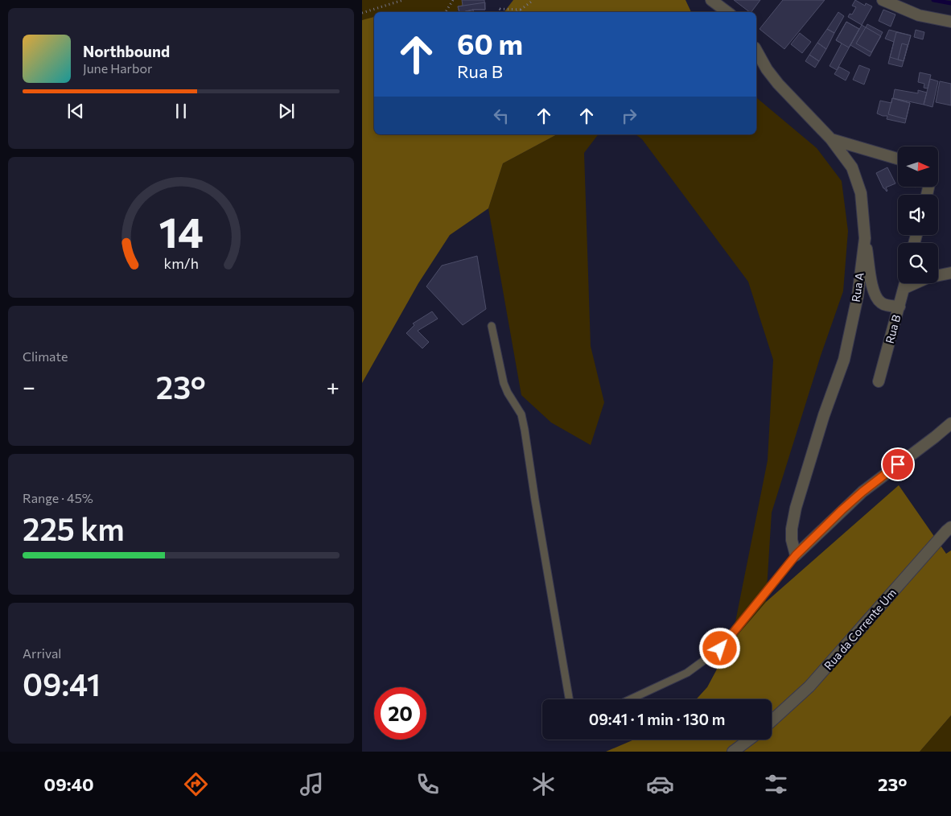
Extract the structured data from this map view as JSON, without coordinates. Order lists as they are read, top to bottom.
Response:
{
  "streets": {
    "street": ["Rua A", "Rua B", "Rua da Corrente Um"]
  },
  "north": "right",
  "page": {
    "turn": ["60 m", "Rua B"],
    "song": ["Northbound", "June Harbor"],
    "tile": [
      "Climate",
      ["Range · 45%", "225 km"],
      ["Arrival", "09:41"]
    ],
    "heat": ["−", "23°", "+"],
    "limit": "20",
    "trip": "09:41 · 1 min · 130 m",
    "tabs": ["09:40", "23°"],
    "gauge": ["14", "km/h"]
  }
}
